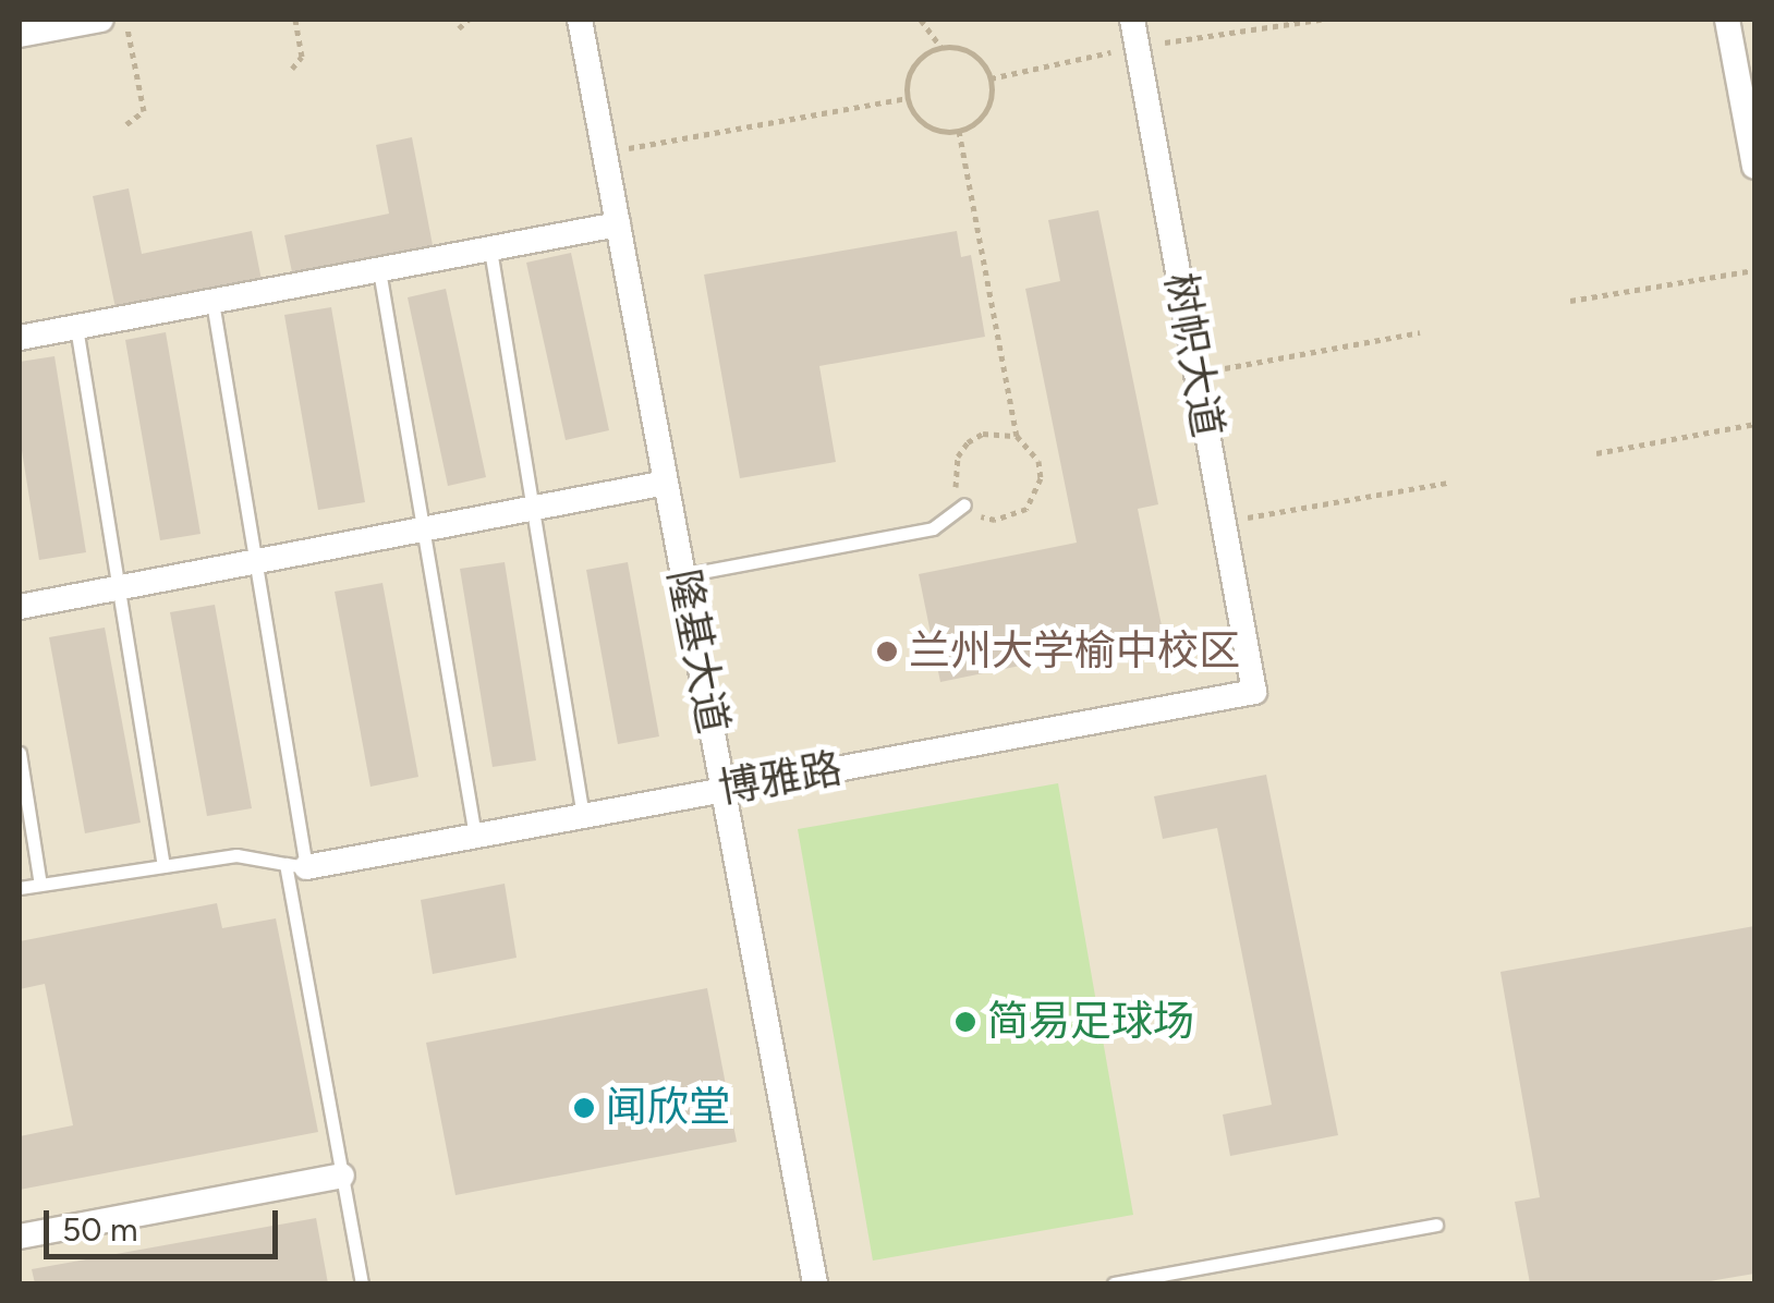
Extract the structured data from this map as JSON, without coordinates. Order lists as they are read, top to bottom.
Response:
{
  "streets": {
    "street": ["树帜大道", "隆基大道", "博雅路"]
  },
  "crossings": [
    ["树帜大道", "博雅路"],
    ["隆基大道", "博雅路"]
  ],
  "places": ["兰州大学榆中校区", "简易足球场", "闻欣堂"],
  "scale_bar": "50 m"
}
